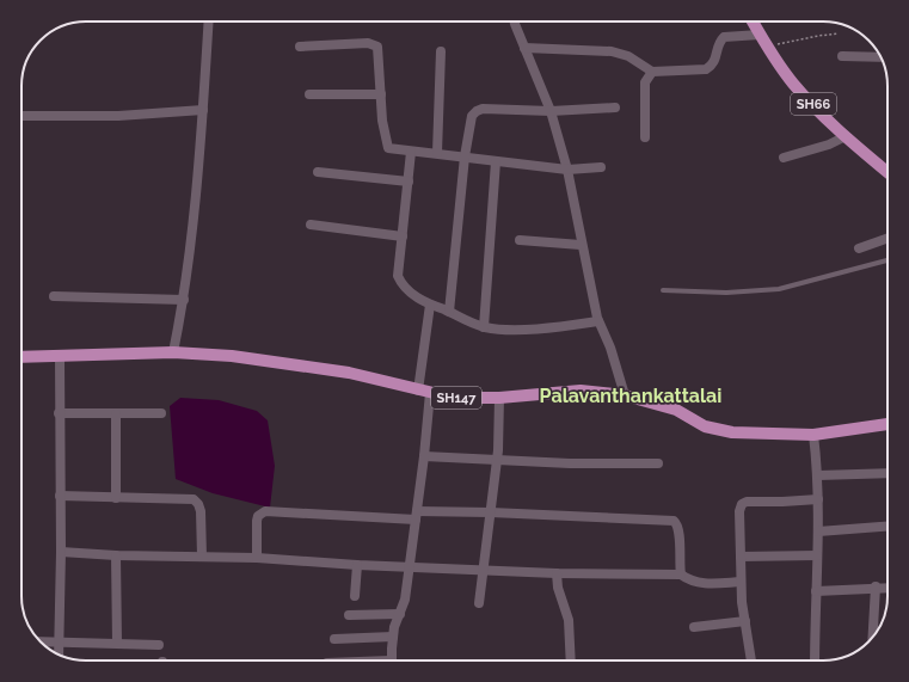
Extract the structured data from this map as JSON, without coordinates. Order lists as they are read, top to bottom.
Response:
{
  "streets": {
    "main road": ["SH66", "SH147"]
  },
  "districts": ["Palavanthankattalai"]
}
